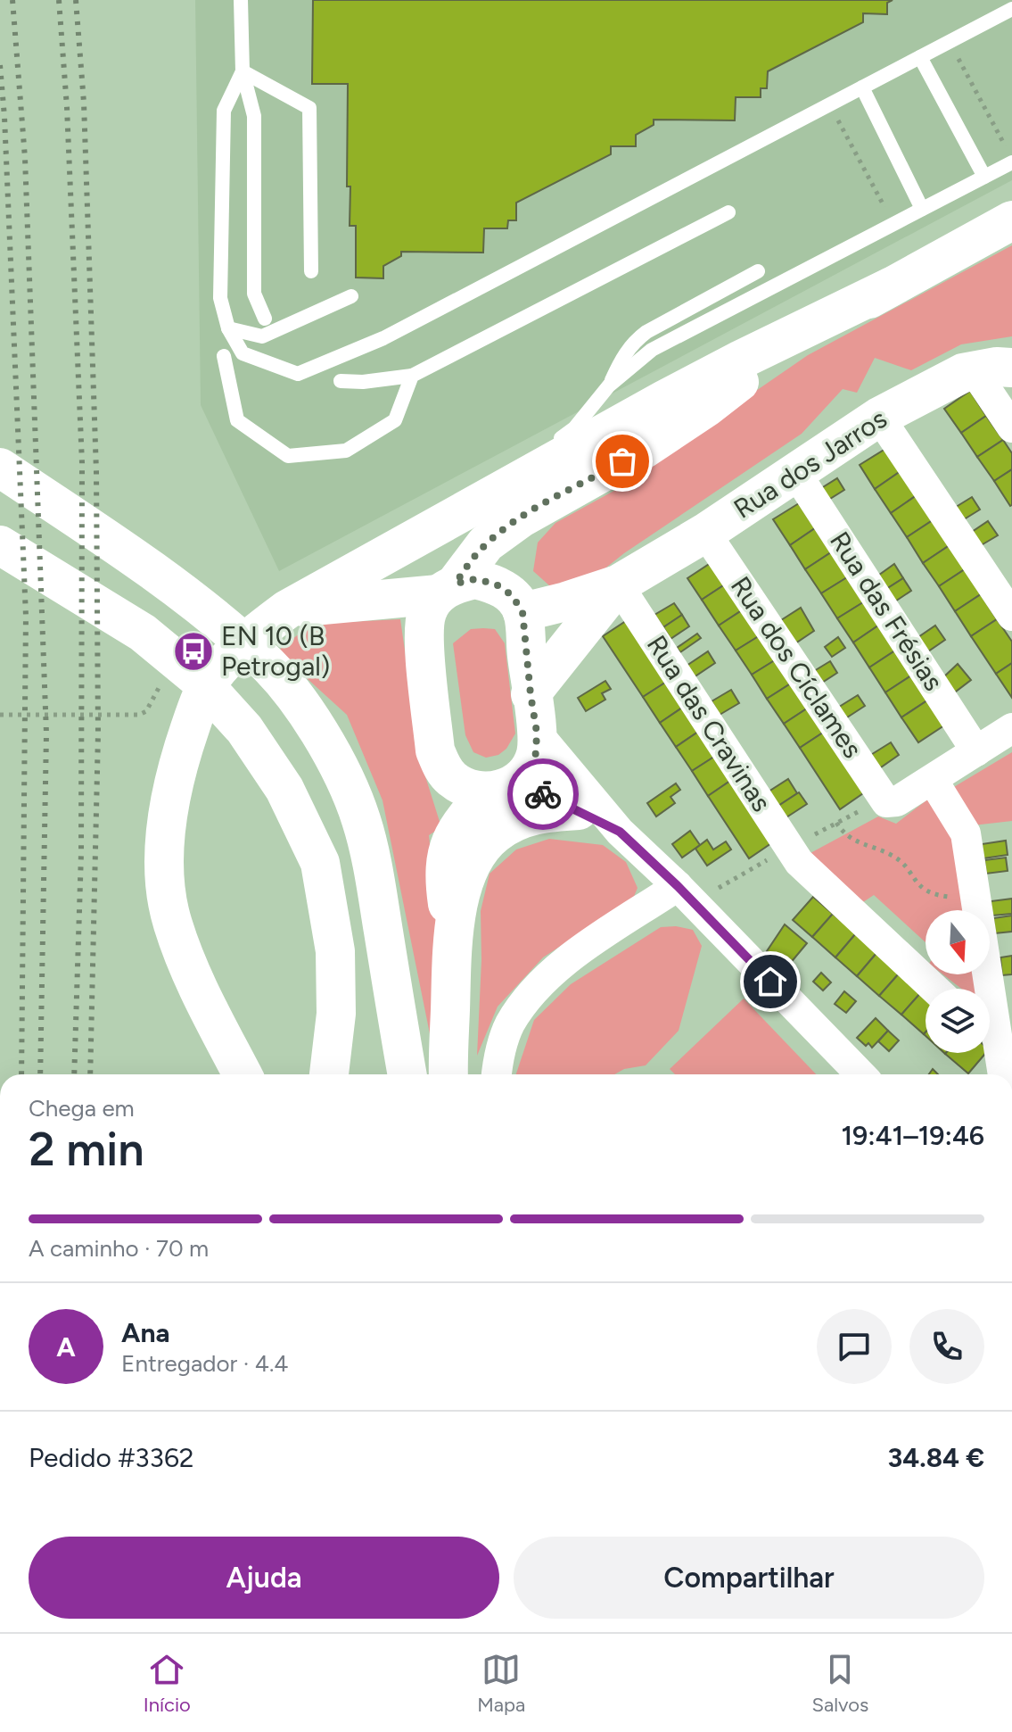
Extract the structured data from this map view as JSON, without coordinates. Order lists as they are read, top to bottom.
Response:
{
  "streets": {
    "main road": ["Rua dos Jarros"],
    "street": ["Rua das Frésias", "Rua dos Cíclames", "Rua das Cravinas"]
  },
  "crossings": [
    ["Rua dos Jarros", "Rua das Frésias"],
    ["Rua dos Jarros", "Rua dos Cíclames"],
    ["Rua dos Jarros", "Rua das Cravinas"]
  ],
  "places": {
    "bus stop": ["EN 10 (B Petrogal)"]
  },
  "north": "bottom",
  "page": {
    "heading": ["2 min", "Chega em", "19:41–19:46"],
    "panel": [
      "Ana",
      "Entregador · 4.4",
      "Pedido #3362",
      "34.84 €"
    ],
    "bar": "A caminho · 70 m",
    "round": "A",
    "buttons": ["Ajuda", "Compartilhar"],
    "tabs": ["Início", "Mapa", "Salvos"]
  }
}
